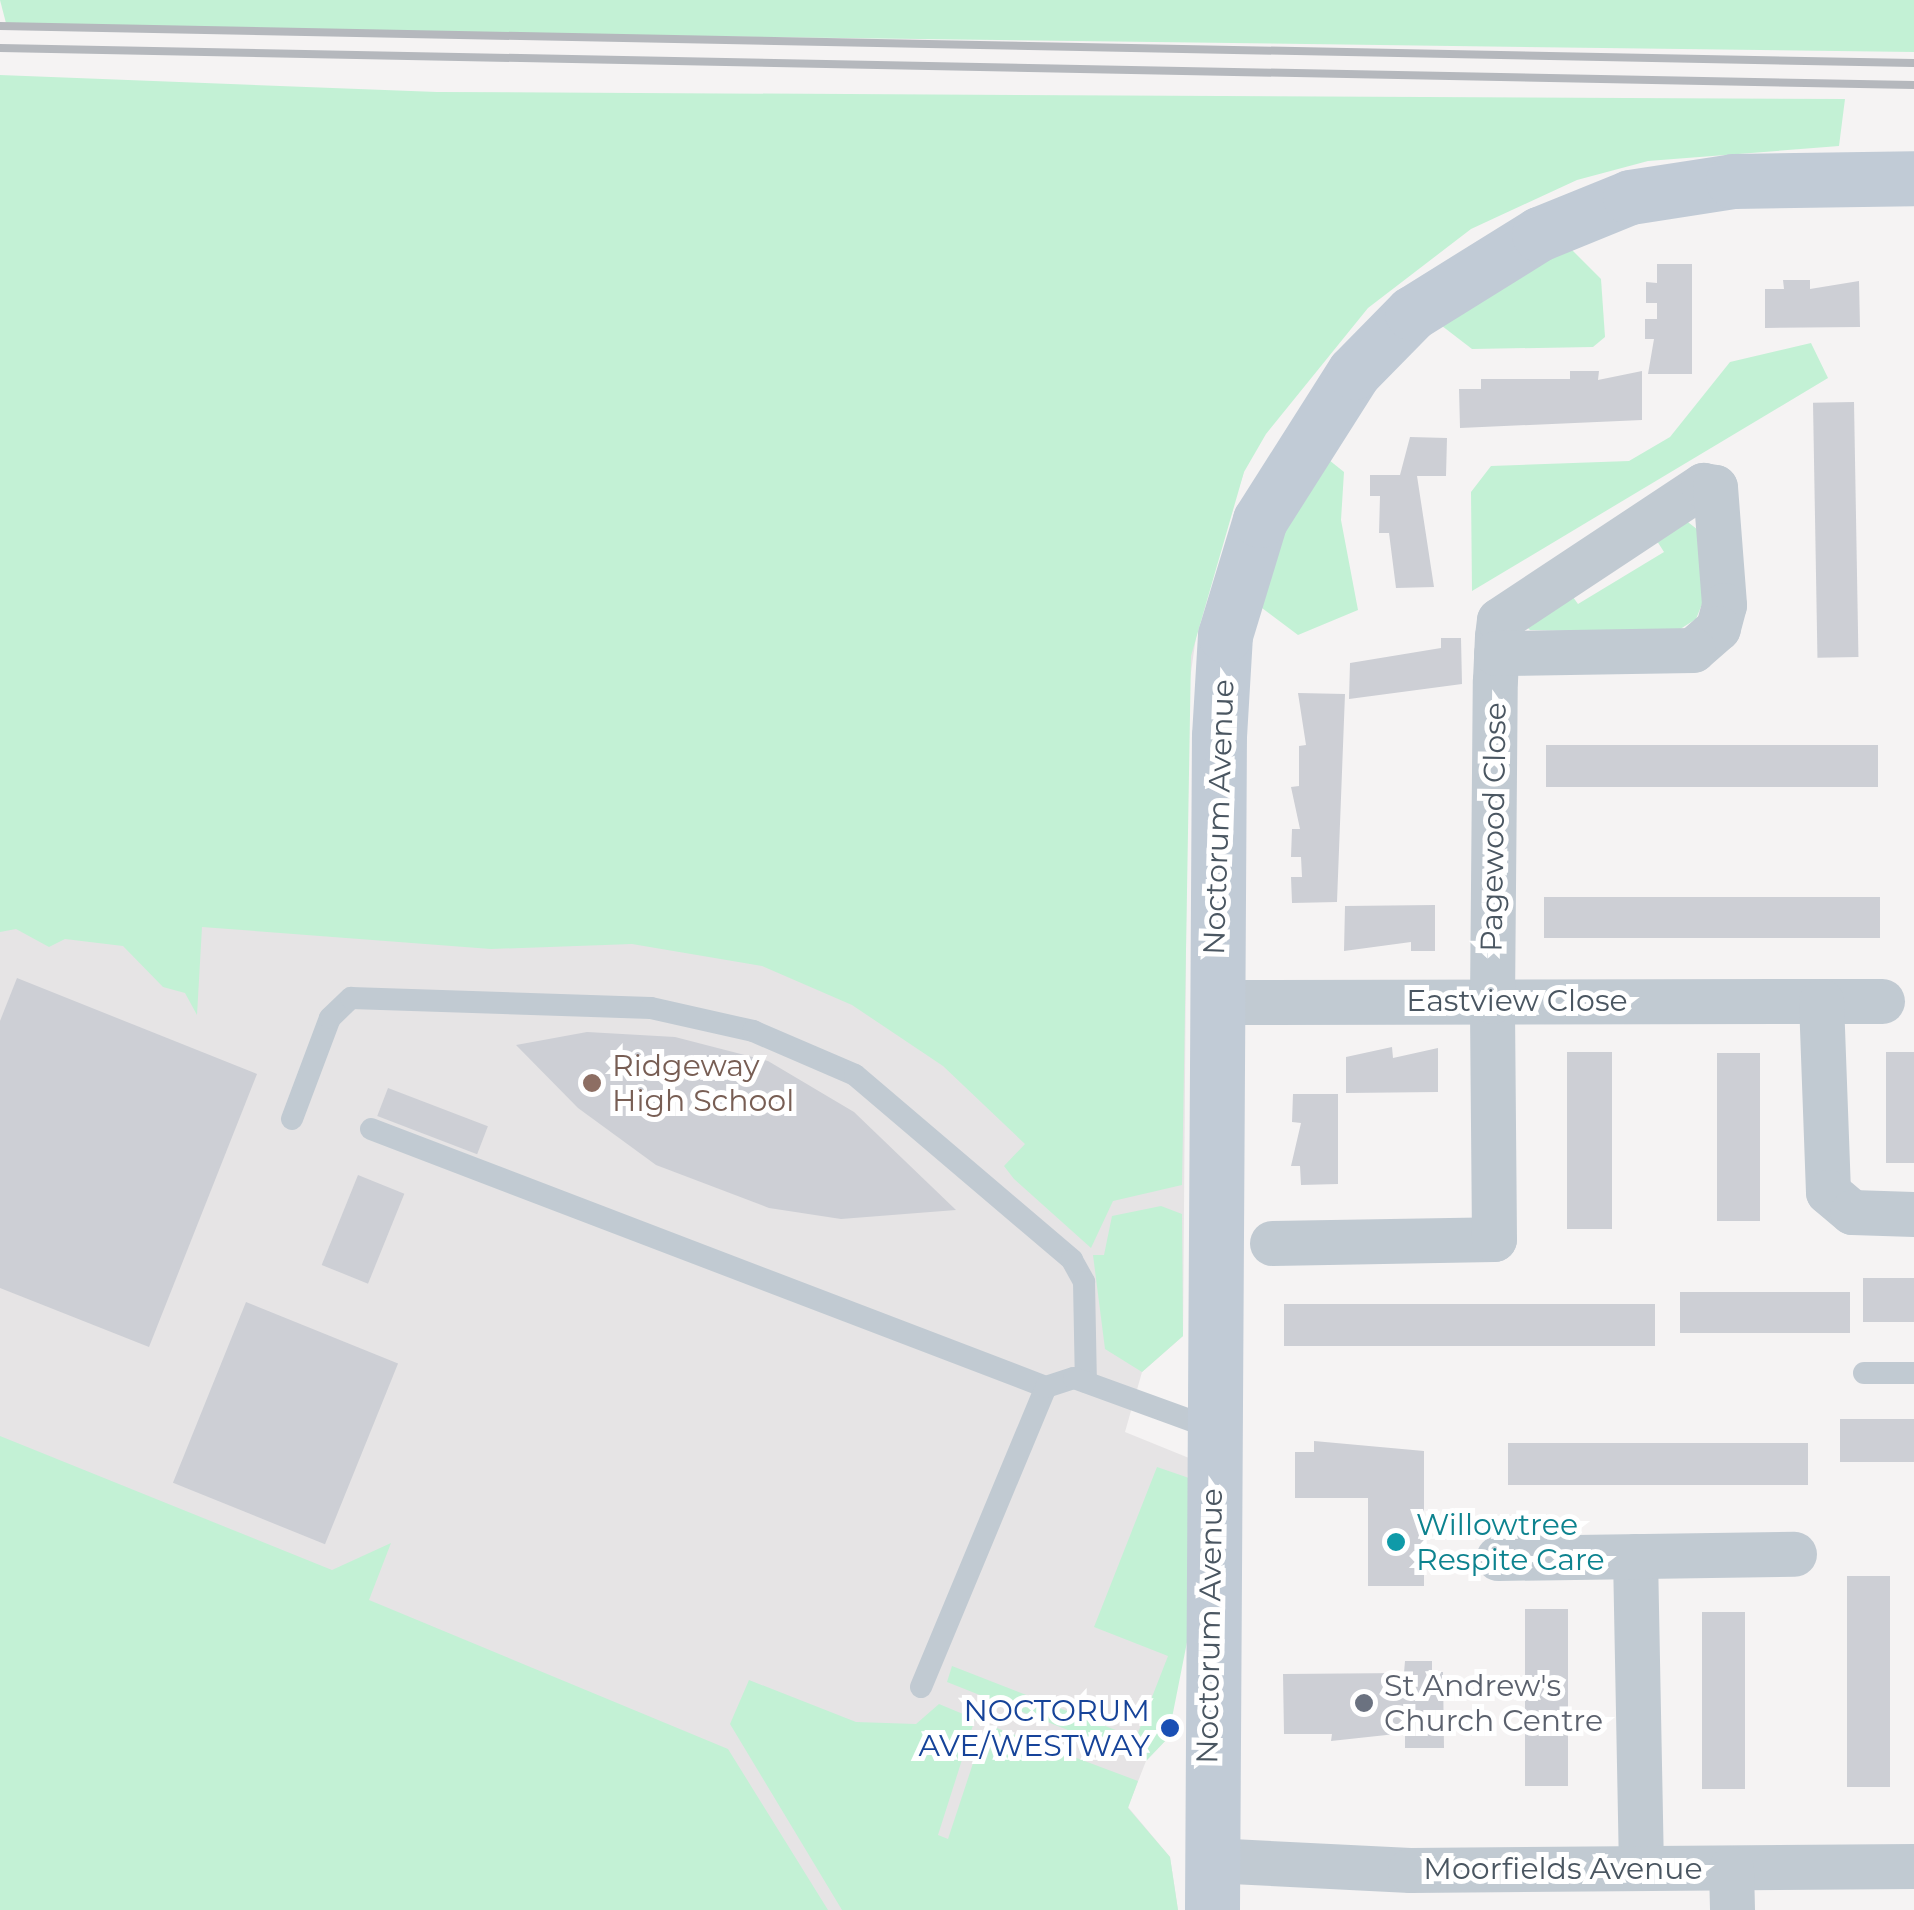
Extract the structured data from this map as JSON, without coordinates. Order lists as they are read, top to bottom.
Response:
{
  "streets": {
    "street": [
      "Noctorum Avenue",
      "Pagewood Close",
      "Eastview Close",
      "Moorfields Avenue"
    ]
  },
  "crossings": [
    ["Noctorum Avenue", "Eastview Close"],
    ["Noctorum Avenue", "Moorfields Avenue"],
    ["Pagewood Close", "Eastview Close"]
  ],
  "places": [
    "Ridgeway High School",
    "Willowtree Respite Care",
    "St Andrew's Church Centre",
    "NOCTORUM AVE/WESTWAY"
  ]
}
